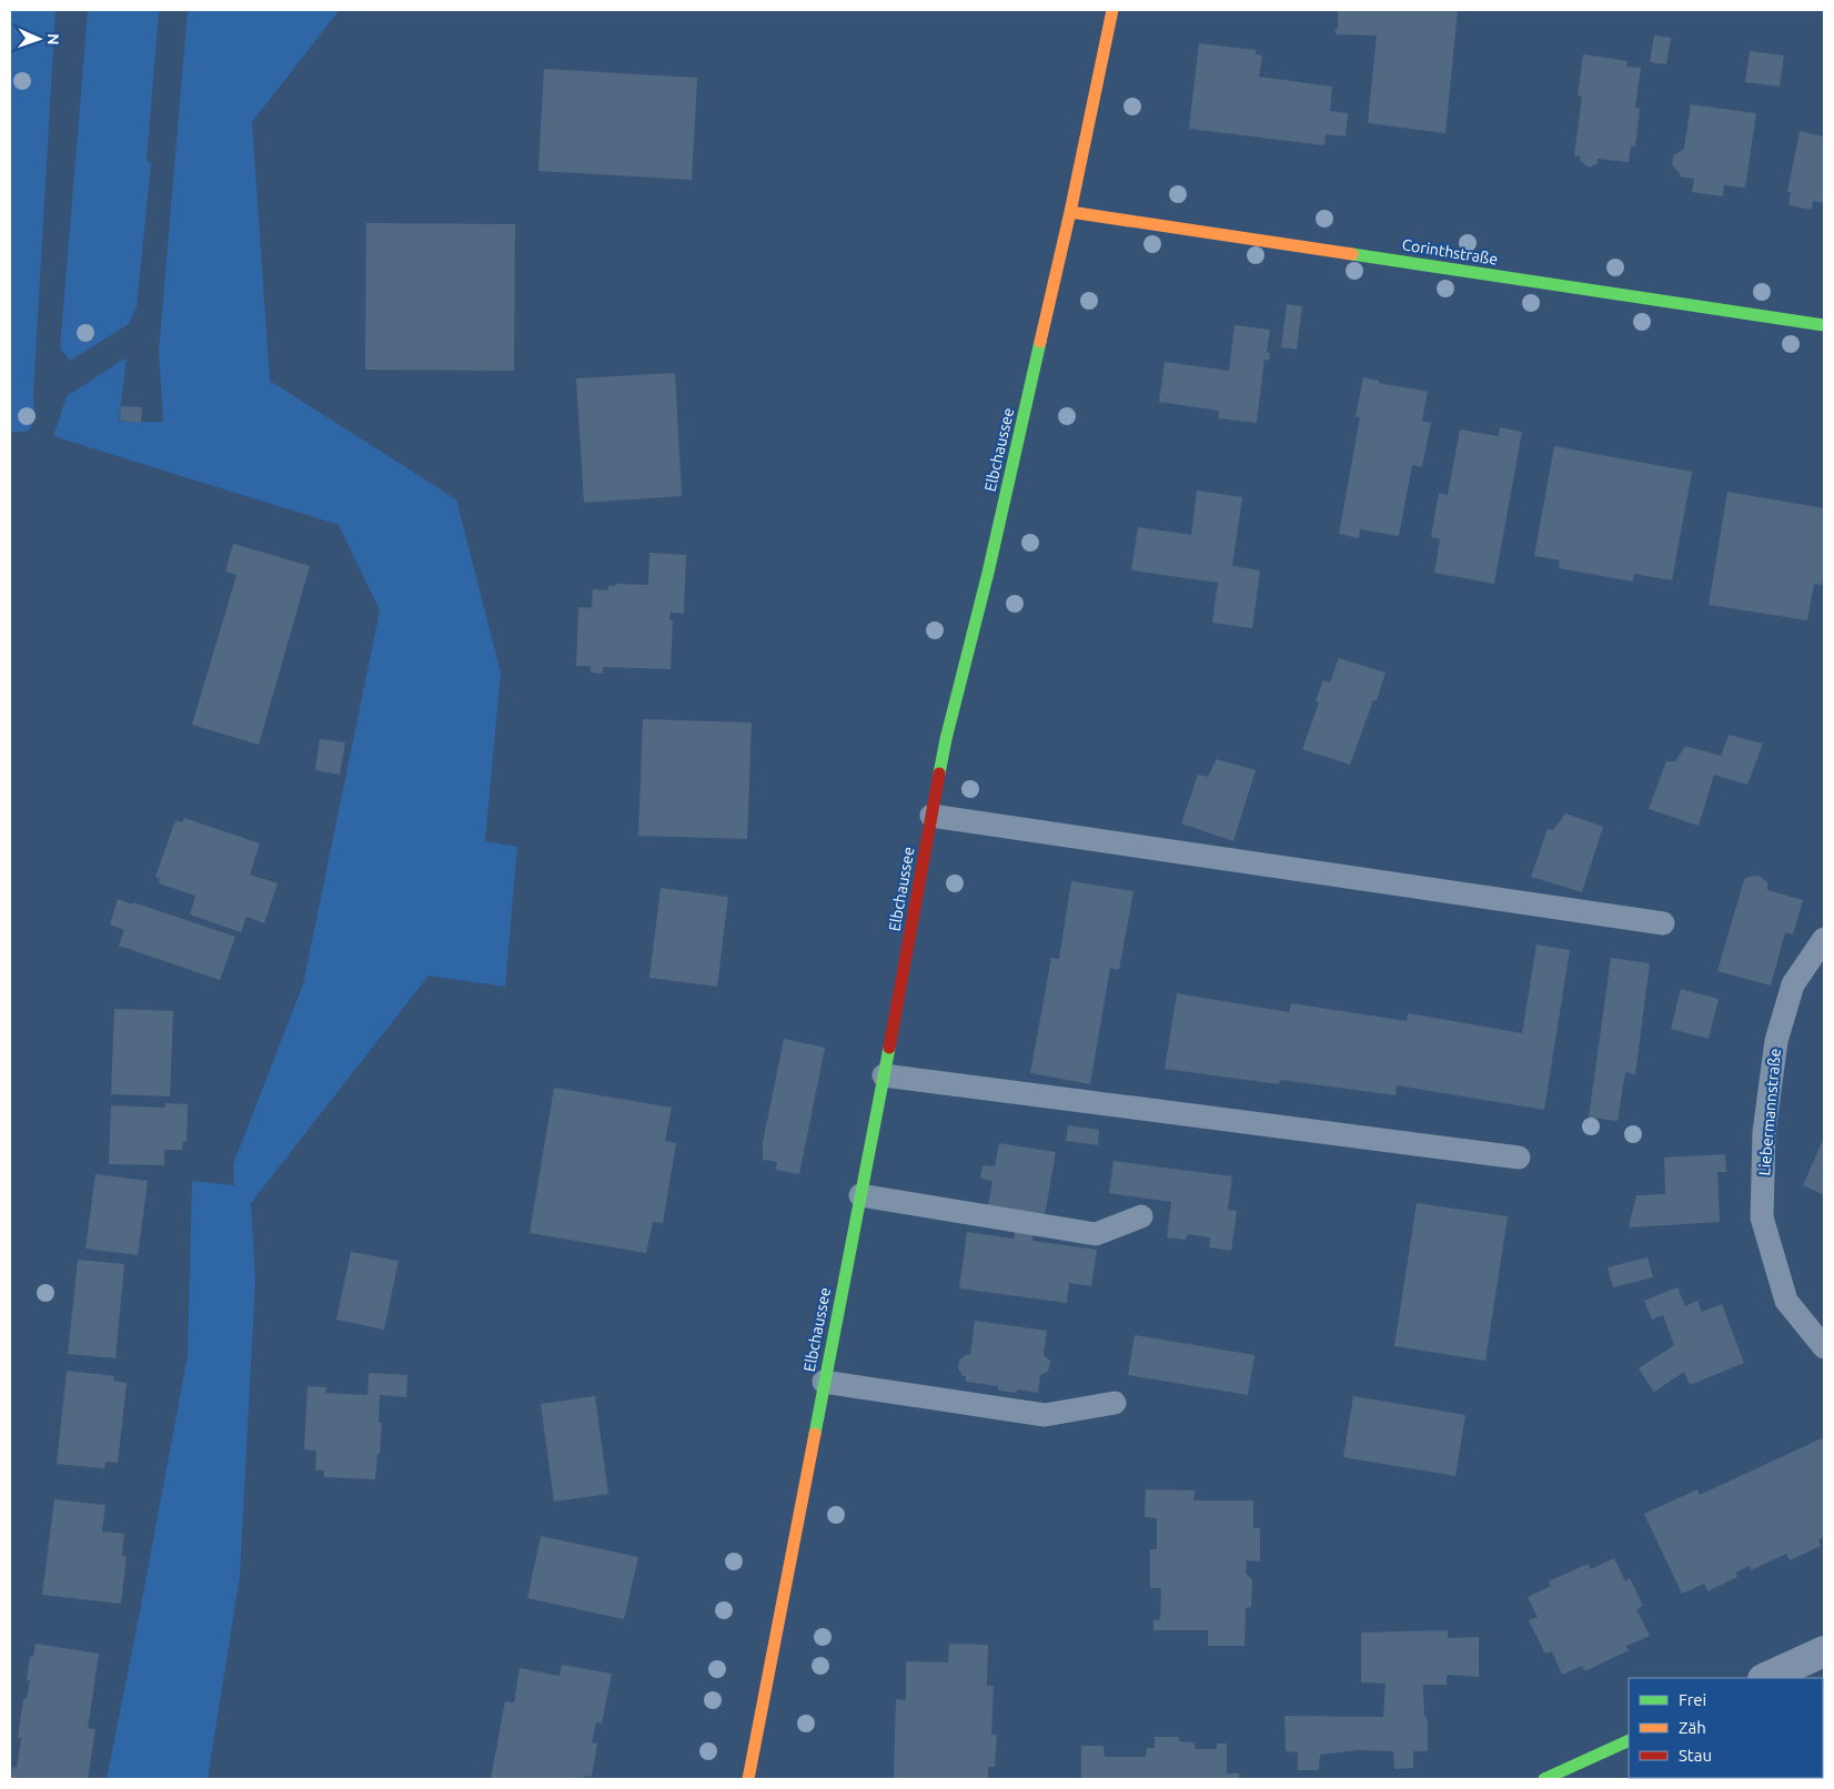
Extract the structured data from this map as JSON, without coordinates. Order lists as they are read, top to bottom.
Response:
{
  "streets": {
    "main road": ["Corinthstraße", "Elbchaussee"],
    "lane": ["Liebermannstraße"]
  },
  "crossings": [
    ["Corinthstraße", "Elbchaussee"]
  ],
  "legend": ["Frei", "Zäh", "Stau"],
  "north": "right"
}
